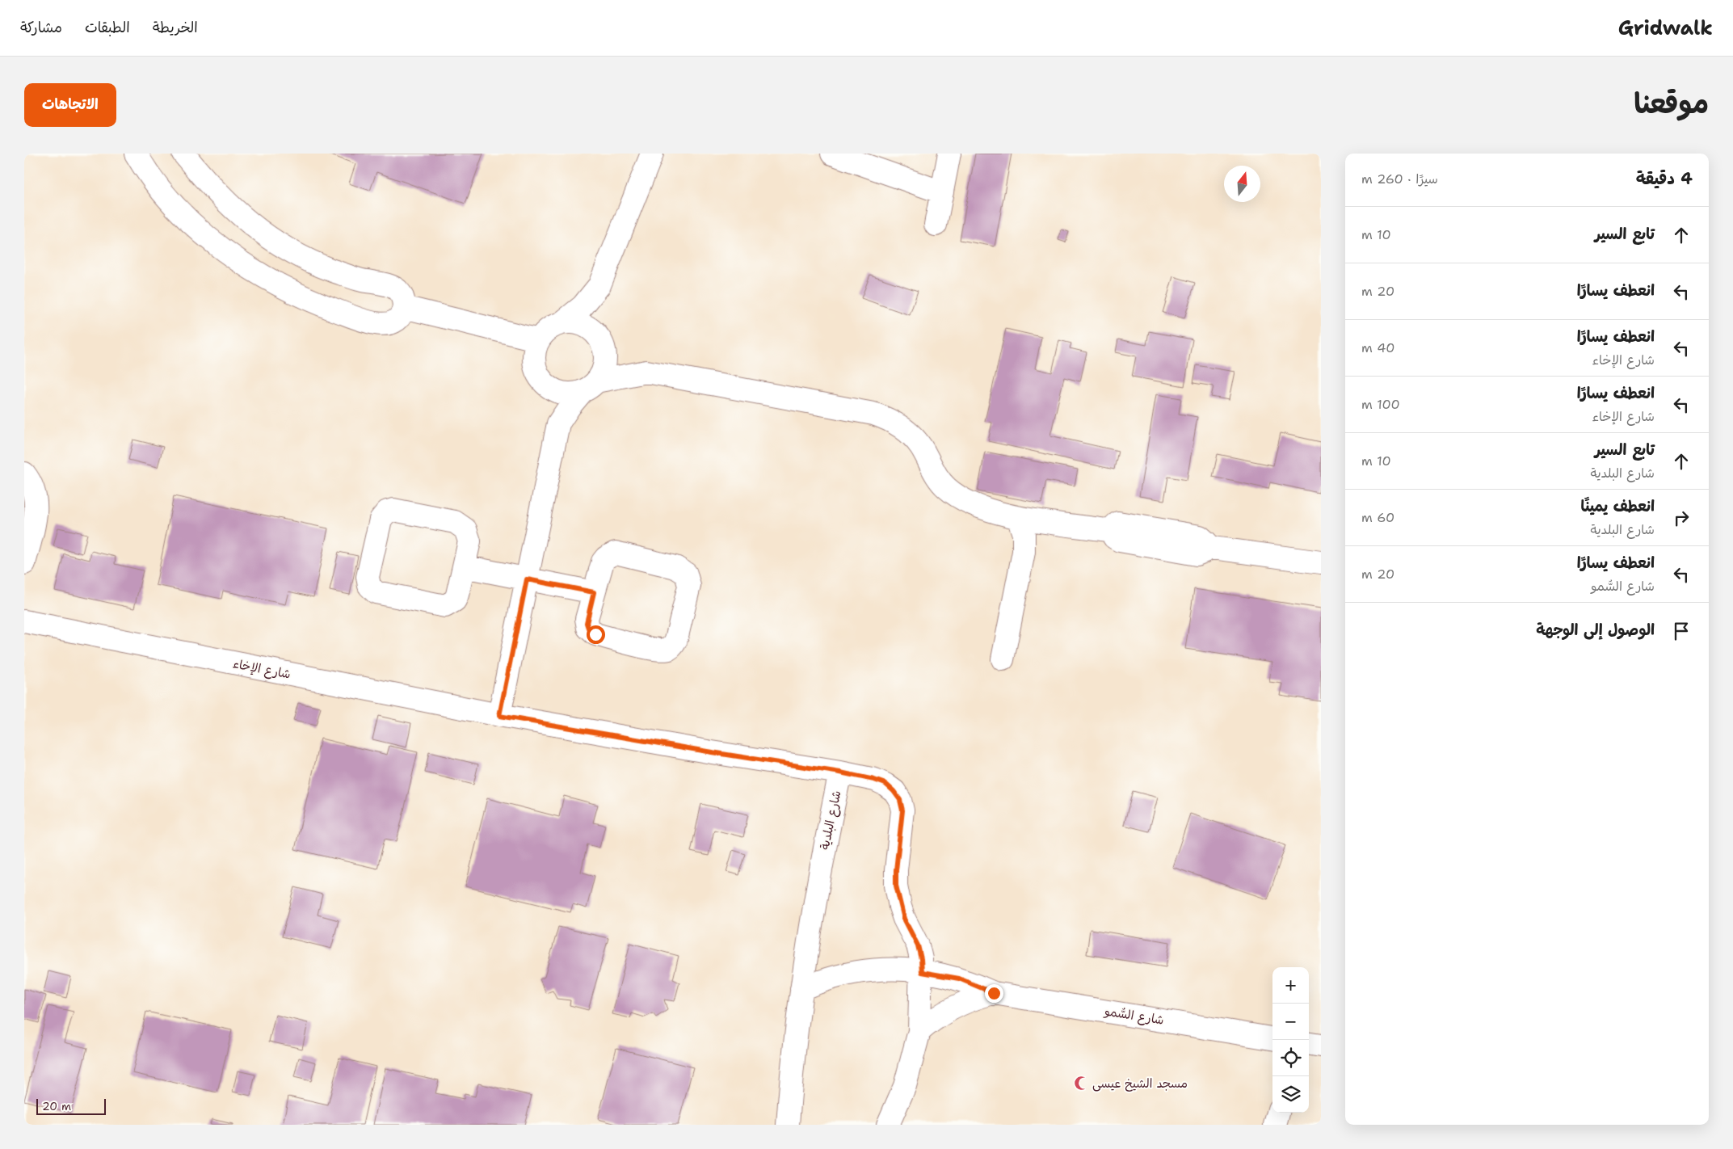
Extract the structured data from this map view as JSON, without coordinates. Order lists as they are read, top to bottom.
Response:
{
  "streets": {
    "street": ["شارع الإخاء", "شارع البلدية", "شارع السُّمو"]
  },
  "crossings": [
    ["شارع الإخاء", "شارع البلدية"],
    ["شارع البلدية", "شارع السُّمو"]
  ],
  "places": {
    "mosque": ["مسجد الشيخ عيسى"]
  },
  "scale_bar": "20 m",
  "north": "top",
  "page": {
    "header": "Gridwalk",
    "nav": ["الخريطة", "الطبقات", "مشاركة"],
    "title": "موقعنا",
    "buttons": "الاتجاهات",
    "heading": ["4 دقيقة", "سيرًا · 260 m"],
    "list": [
      ["تابع السير", "10 m"],
      ["انعطف يسارًا", "20 m"],
      ["انعطف يسارًا", "شارع الإخاء", "40 m"],
      ["انعطف يسارًا", "شارع الإخاء", "100 m"],
      ["تابع السير", "شارع البلدية", "10 m"],
      ["انعطف يمينًا", "شارع البلدية", "60 m"],
      ["انعطف يسارًا", "شارع السُّمو", "20 m"],
      "الوصول إلى الوجهة"
    ],
    "map_buttons": ["+", "−"],
    "scale": "20 m"
  }
}
